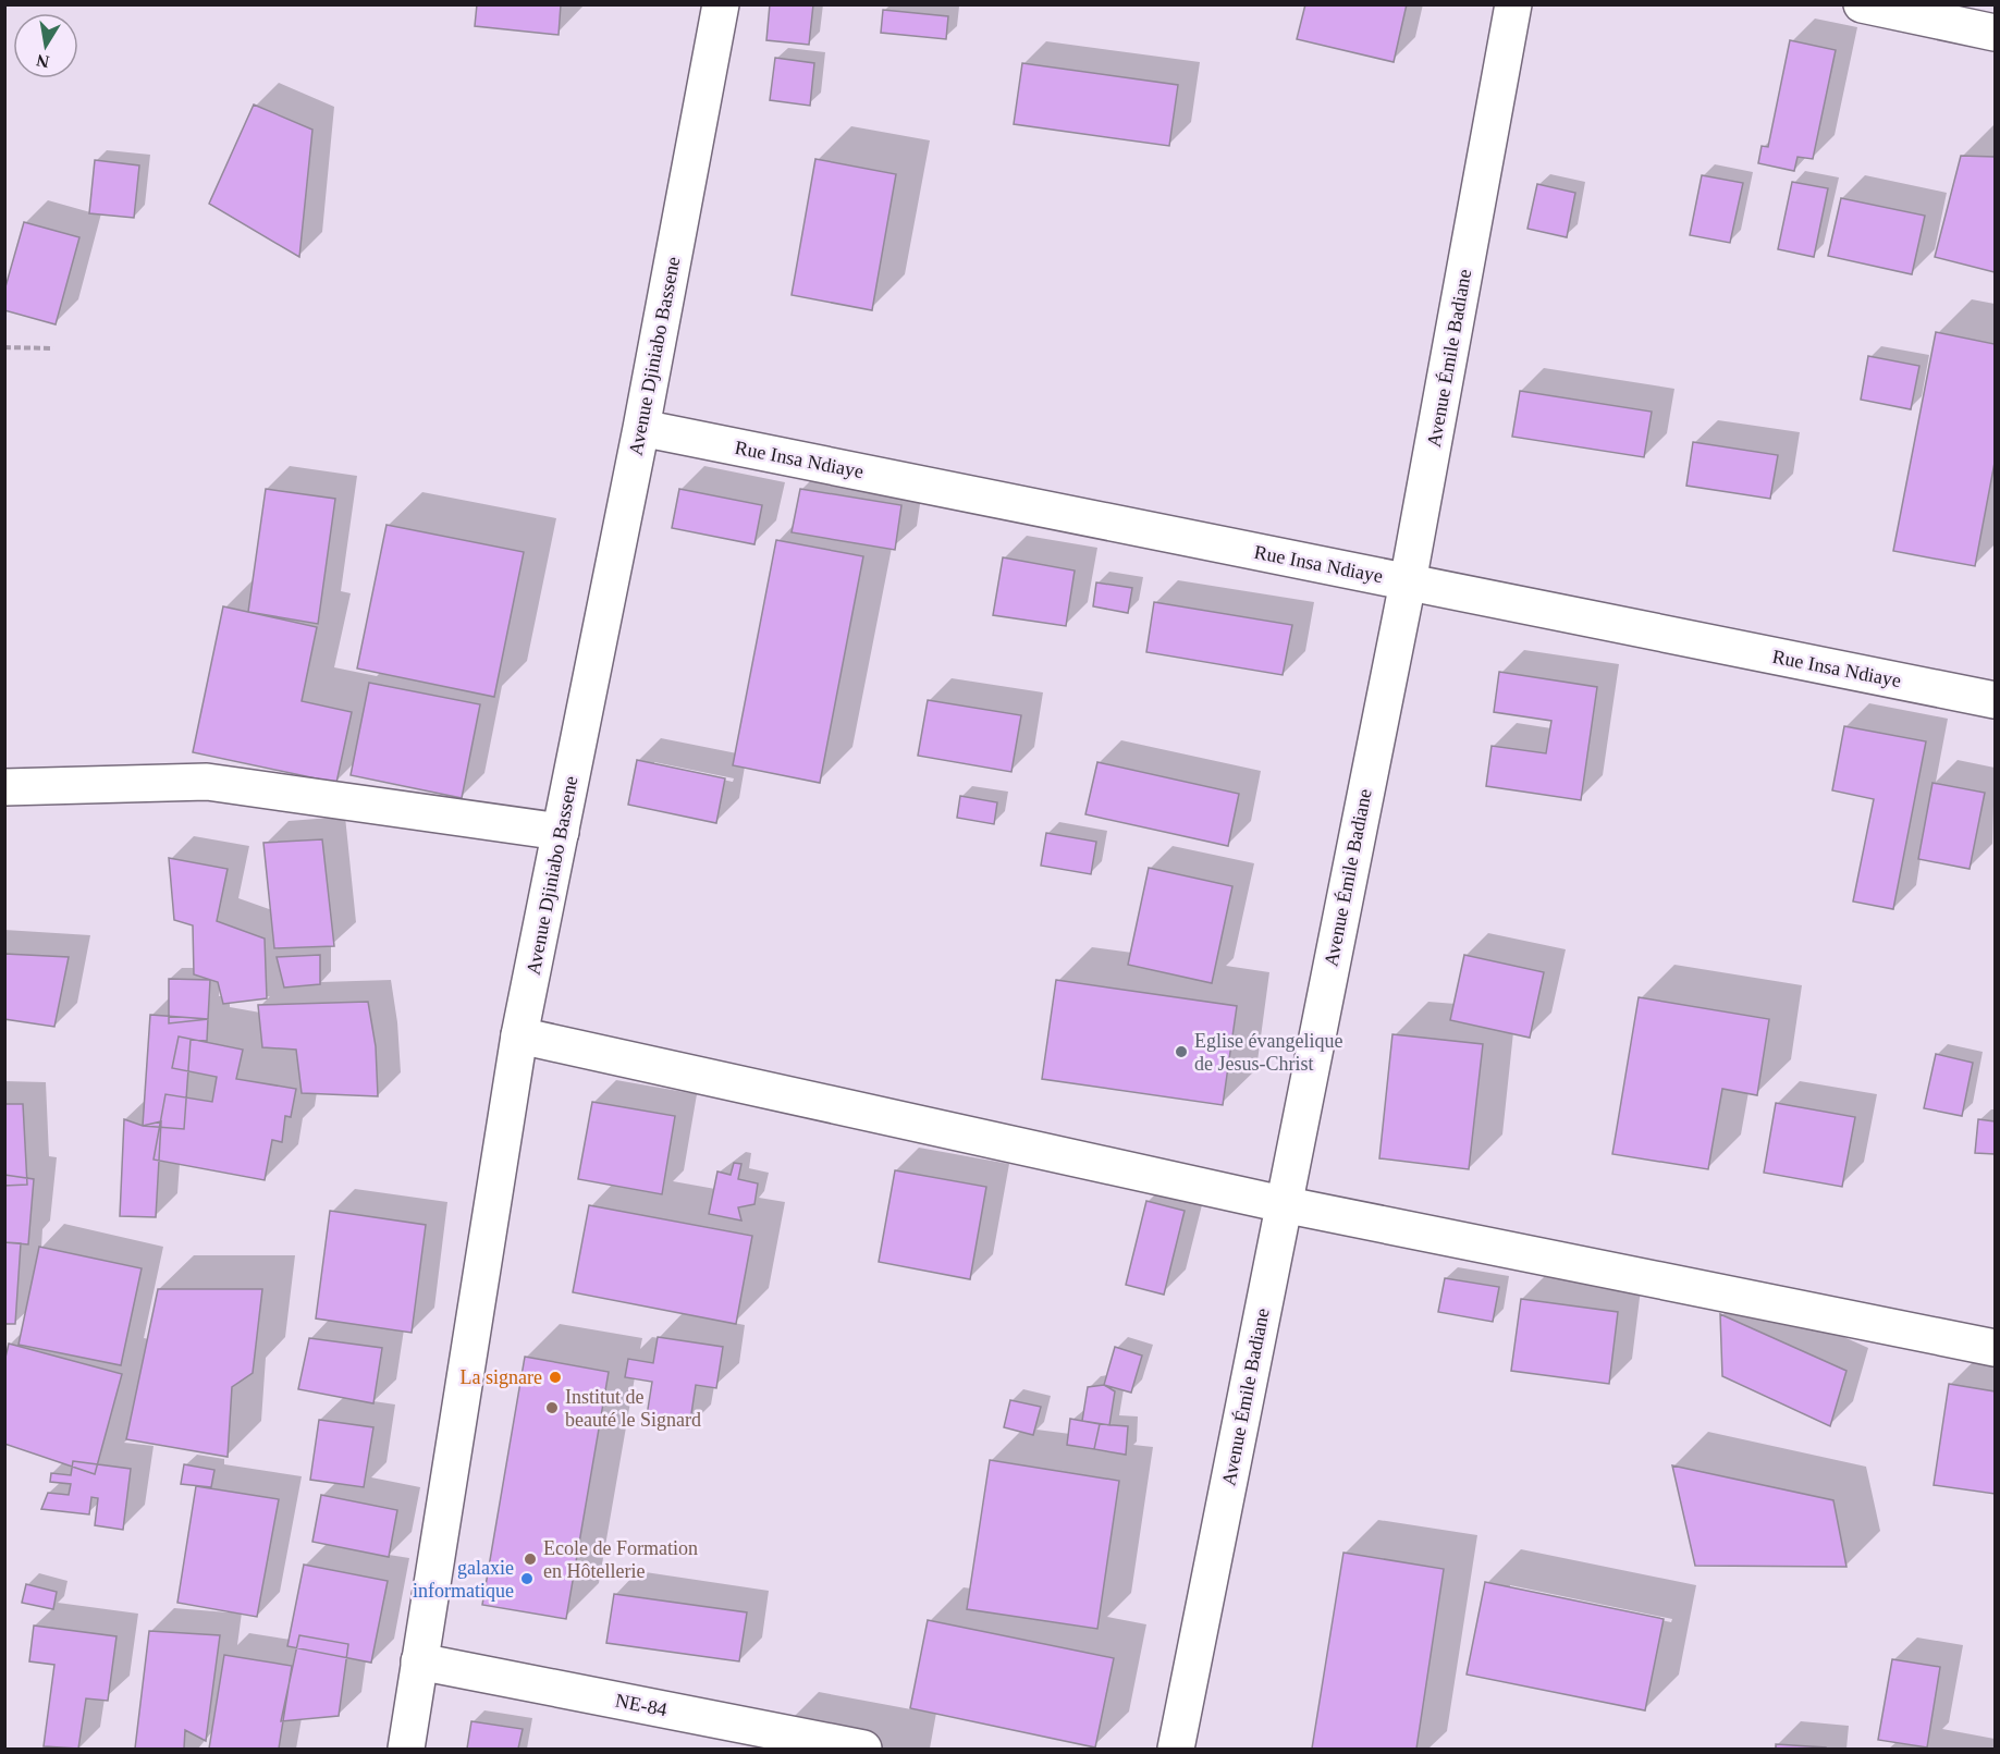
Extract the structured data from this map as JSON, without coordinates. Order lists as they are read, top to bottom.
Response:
{
  "streets": {
    "street": [
      "Avenue Djiniabo Bassene",
      "Avenue Émile Badiane",
      "Rue Insa Ndiaye",
      "NE-84"
    ]
  },
  "crossings": [
    ["Avenue Djiniabo Bassene", "Rue Insa Ndiaye"],
    ["Avenue Djiniabo Bassene", "NE-84"],
    ["Avenue Émile Badiane", "Rue Insa Ndiaye"]
  ],
  "places": [
    "Eglise évangelique de Jesus-Christ",
    "La signare",
    "Institut de beauté le Signard",
    "Ecole de Formation en Hôtellerie",
    "galaxie informatique"
  ],
  "north": "bottom"
}
